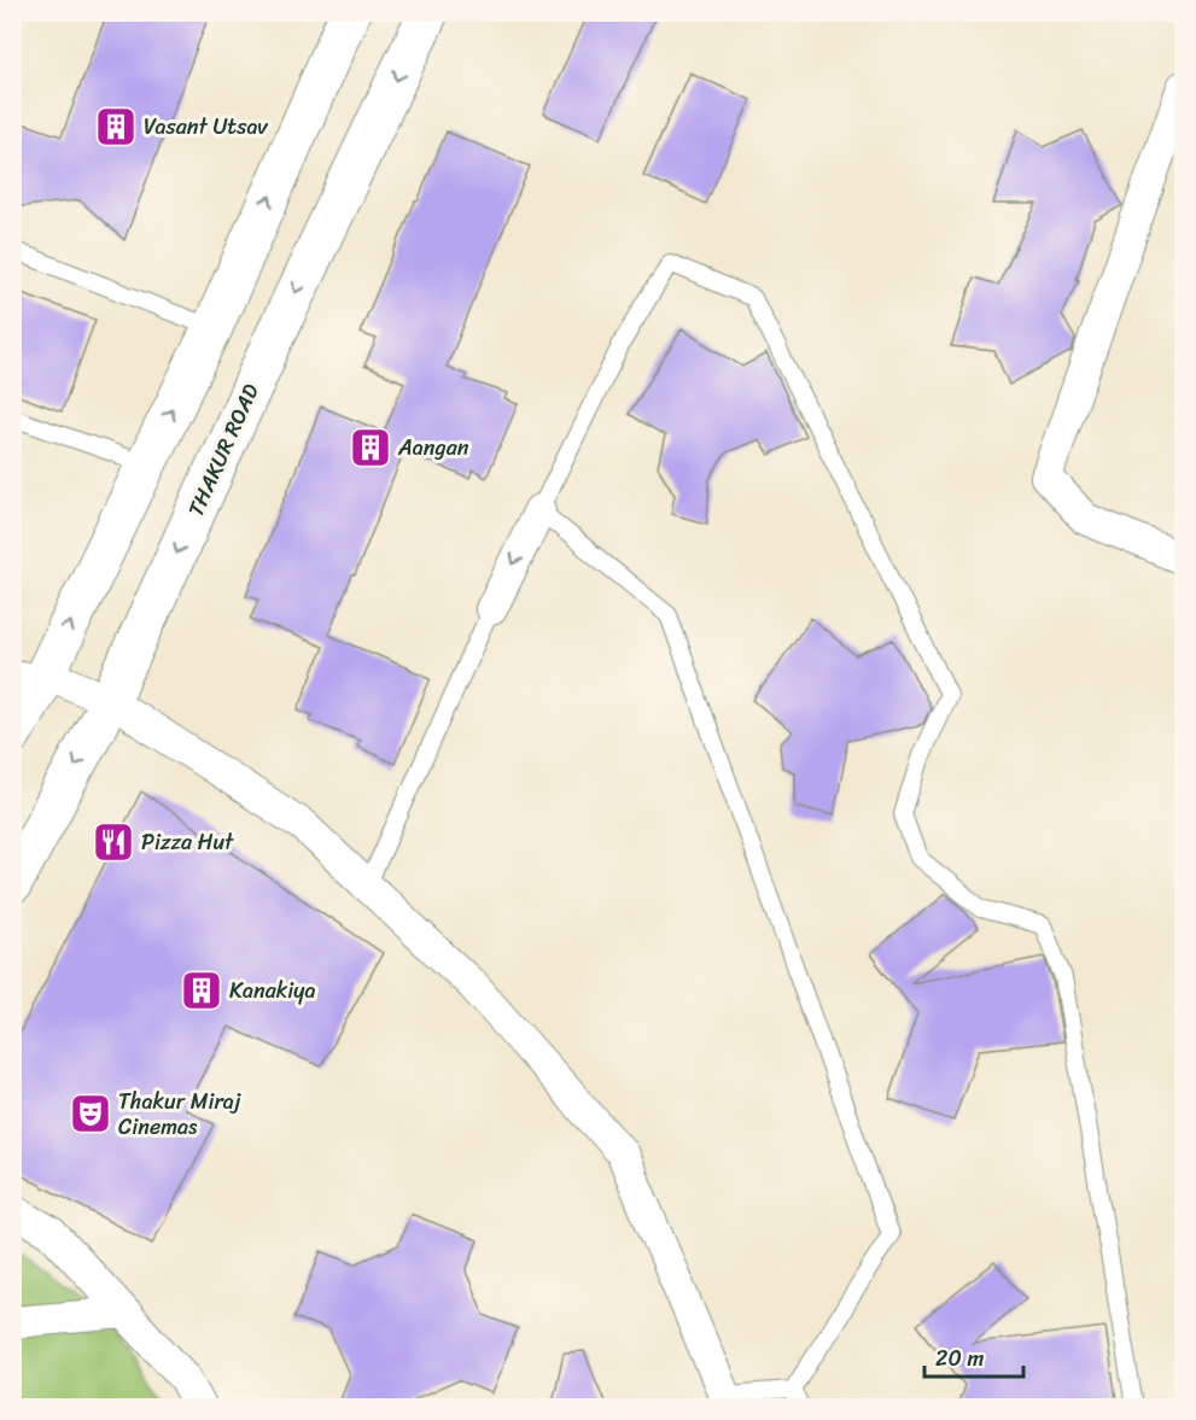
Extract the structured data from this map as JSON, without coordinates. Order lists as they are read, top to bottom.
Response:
{
  "streets": {
    "street": ["THAKUR ROAD"]
  },
  "places": {
    "building": ["Vasant Utsav", "Aangan", "Kanakiya"],
    "restaurant": ["Pizza Hut"],
    "theatre": ["Thakur Miraj Cinemas"]
  },
  "scale_bar": "20 m"
}
